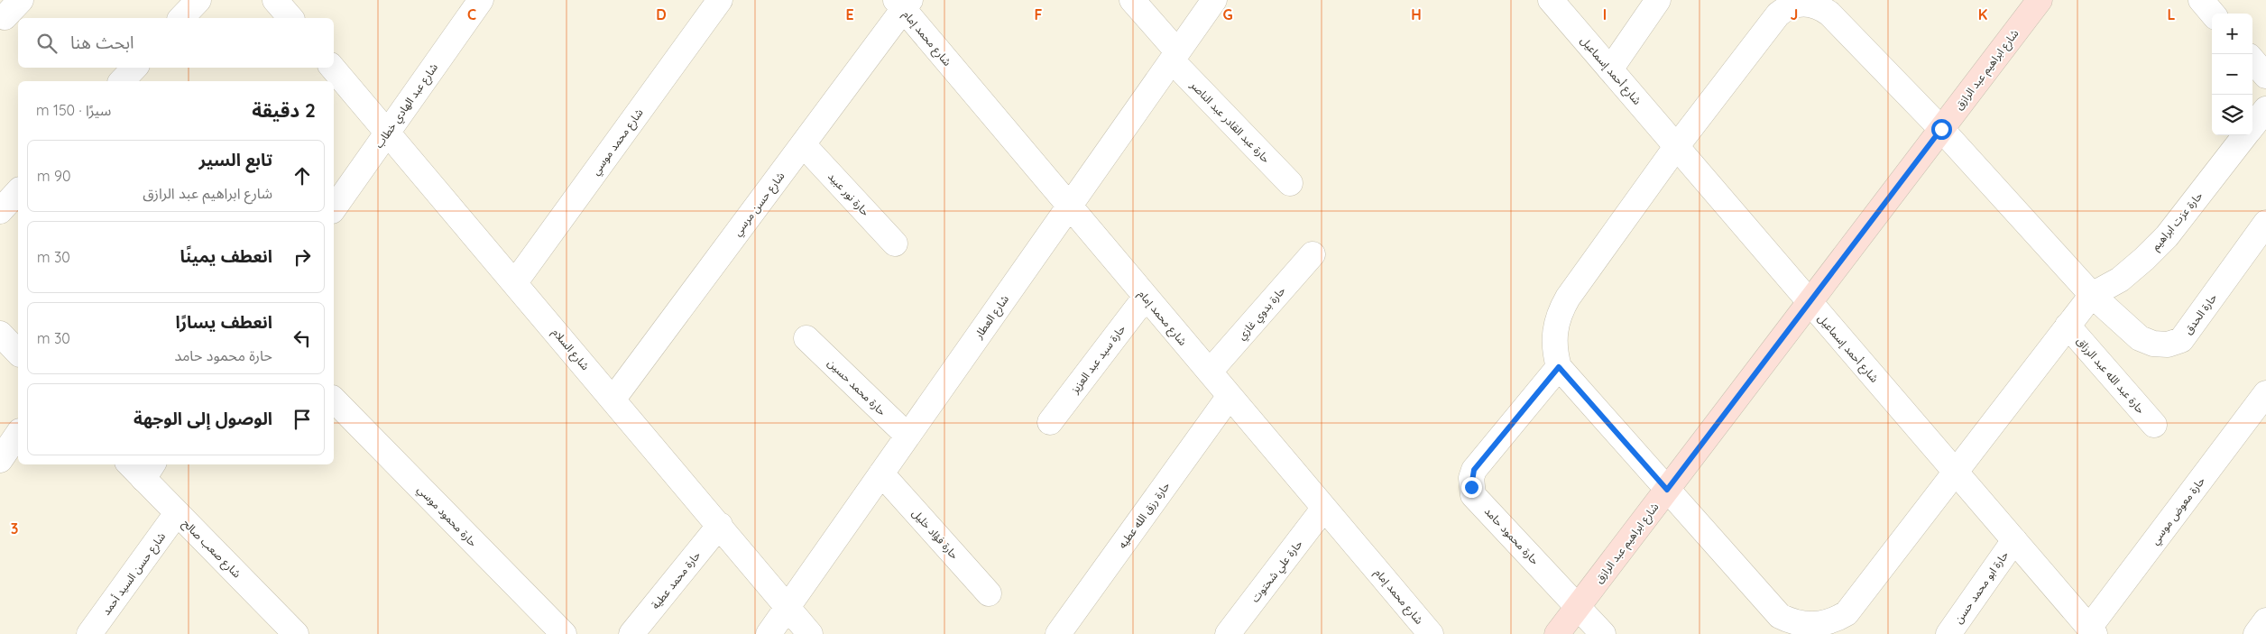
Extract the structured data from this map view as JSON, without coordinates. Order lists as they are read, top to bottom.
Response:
{
  "streets": {
    "main road": ["شارع ابراهيم عبد الرازق"],
    "street": [
      "شارع محمد إمام",
      "شارع أحمد إسماعيل",
      "شارع عبد الهادي خطاب",
      "حارة عبد القادر عبد الناصر",
      "شارع محمد موسي",
      "حارة نور عبيد",
      "شارع حسن مرسي",
      "حارة عزت ابراهيم",
      "حارة بدوي غازي",
      "حارة الحدق",
      "شارع العطار",
      "شارع السلام",
      "حارة سيد عبد العزيز",
      "حارة عبد الله عبد الرزاق",
      "حارة محمد حسين",
      "حارة معوض موسي",
      "حارة رزق الله عطيه",
      "حارة محمود موسي",
      "حارة فؤاد خليل",
      "حارة محمود حامد",
      "شارع صعب صالح",
      "حارة علي شحتوت",
      "شارع حسن السيد أحمد",
      "حارة محمد عطية",
      "حارة ابو محمد حسن"
    ]
  },
  "crossings": [
    ["شارع محمد إمام", "شارع حسن مرسي"],
    ["شارع محمد إمام", "حارة بدوي غازي"],
    ["شارع محمد إمام", "شارع العطار"],
    ["شارع محمد إمام", "حارة سيد عبد العزيز"],
    ["شارع محمد إمام", "حارة رزق الله عطيه"],
    ["شارع محمد إمام", "حارة علي شحتوت"],
    ["شارع ابراهيم عبد الرازق", "شارع أحمد إسماعيل"],
    ["شارع ابراهيم عبد الرازق", "حارة الحدق"],
    ["شارع ابراهيم عبد الرازق", "حارة محمود حامد"],
    ["شارع أحمد إسماعيل", "حارة الحدق"],
    ["شارع أحمد إسماعيل", "حارة معوض موسي"],
    ["شارع أحمد إسماعيل", "حارة ابو محمد حسن"],
    ["شارع عبد الهادي خطاب", "شارع السلام"],
    ["حارة عبد القادر عبد الناصر", "شارع العطار"],
    ["شارع محمد موسي", "شارع السلام"],
    ["حارة نور عبيد", "شارع حسن مرسي"],
    ["شارع حسن مرسي", "شارع السلام"],
    ["حارة عزت ابراهيم", "حارة الحدق"],
    ["حارة الحدق", "حارة محمود حامد"],
    ["شارع العطار", "شارع السلام"],
    ["شارع العطار", "حارة محمد حسين"],
    ["شارع العطار", "حارة فؤاد خليل"],
    ["شارع السلام", "حارة محمد عطية"],
    ["شارع صعب صالح", "شارع حسن السيد أحمد"]
  ],
  "page": {
    "map_buttons": ["+", "−"],
    "search": "ابحث هنا",
    "heading": ["2 دقيقة", "سيرًا · 150 m"],
    "list": [
      ["تابع السير", "شارع ابراهيم عبد الرازق", "90 m"],
      ["انعطف يمينًا", "30 m"],
      ["انعطف يسارًا", "حارة محمود حامد", "30 m"],
      "الوصول إلى الوجهة"
    ]
  },
  "grid": {
    "columns": [
      "C",
      "D",
      "E",
      "F",
      "G",
      "H",
      "I",
      "J",
      "K",
      "L"
    ],
    "rows": ["3"]
  }
}
